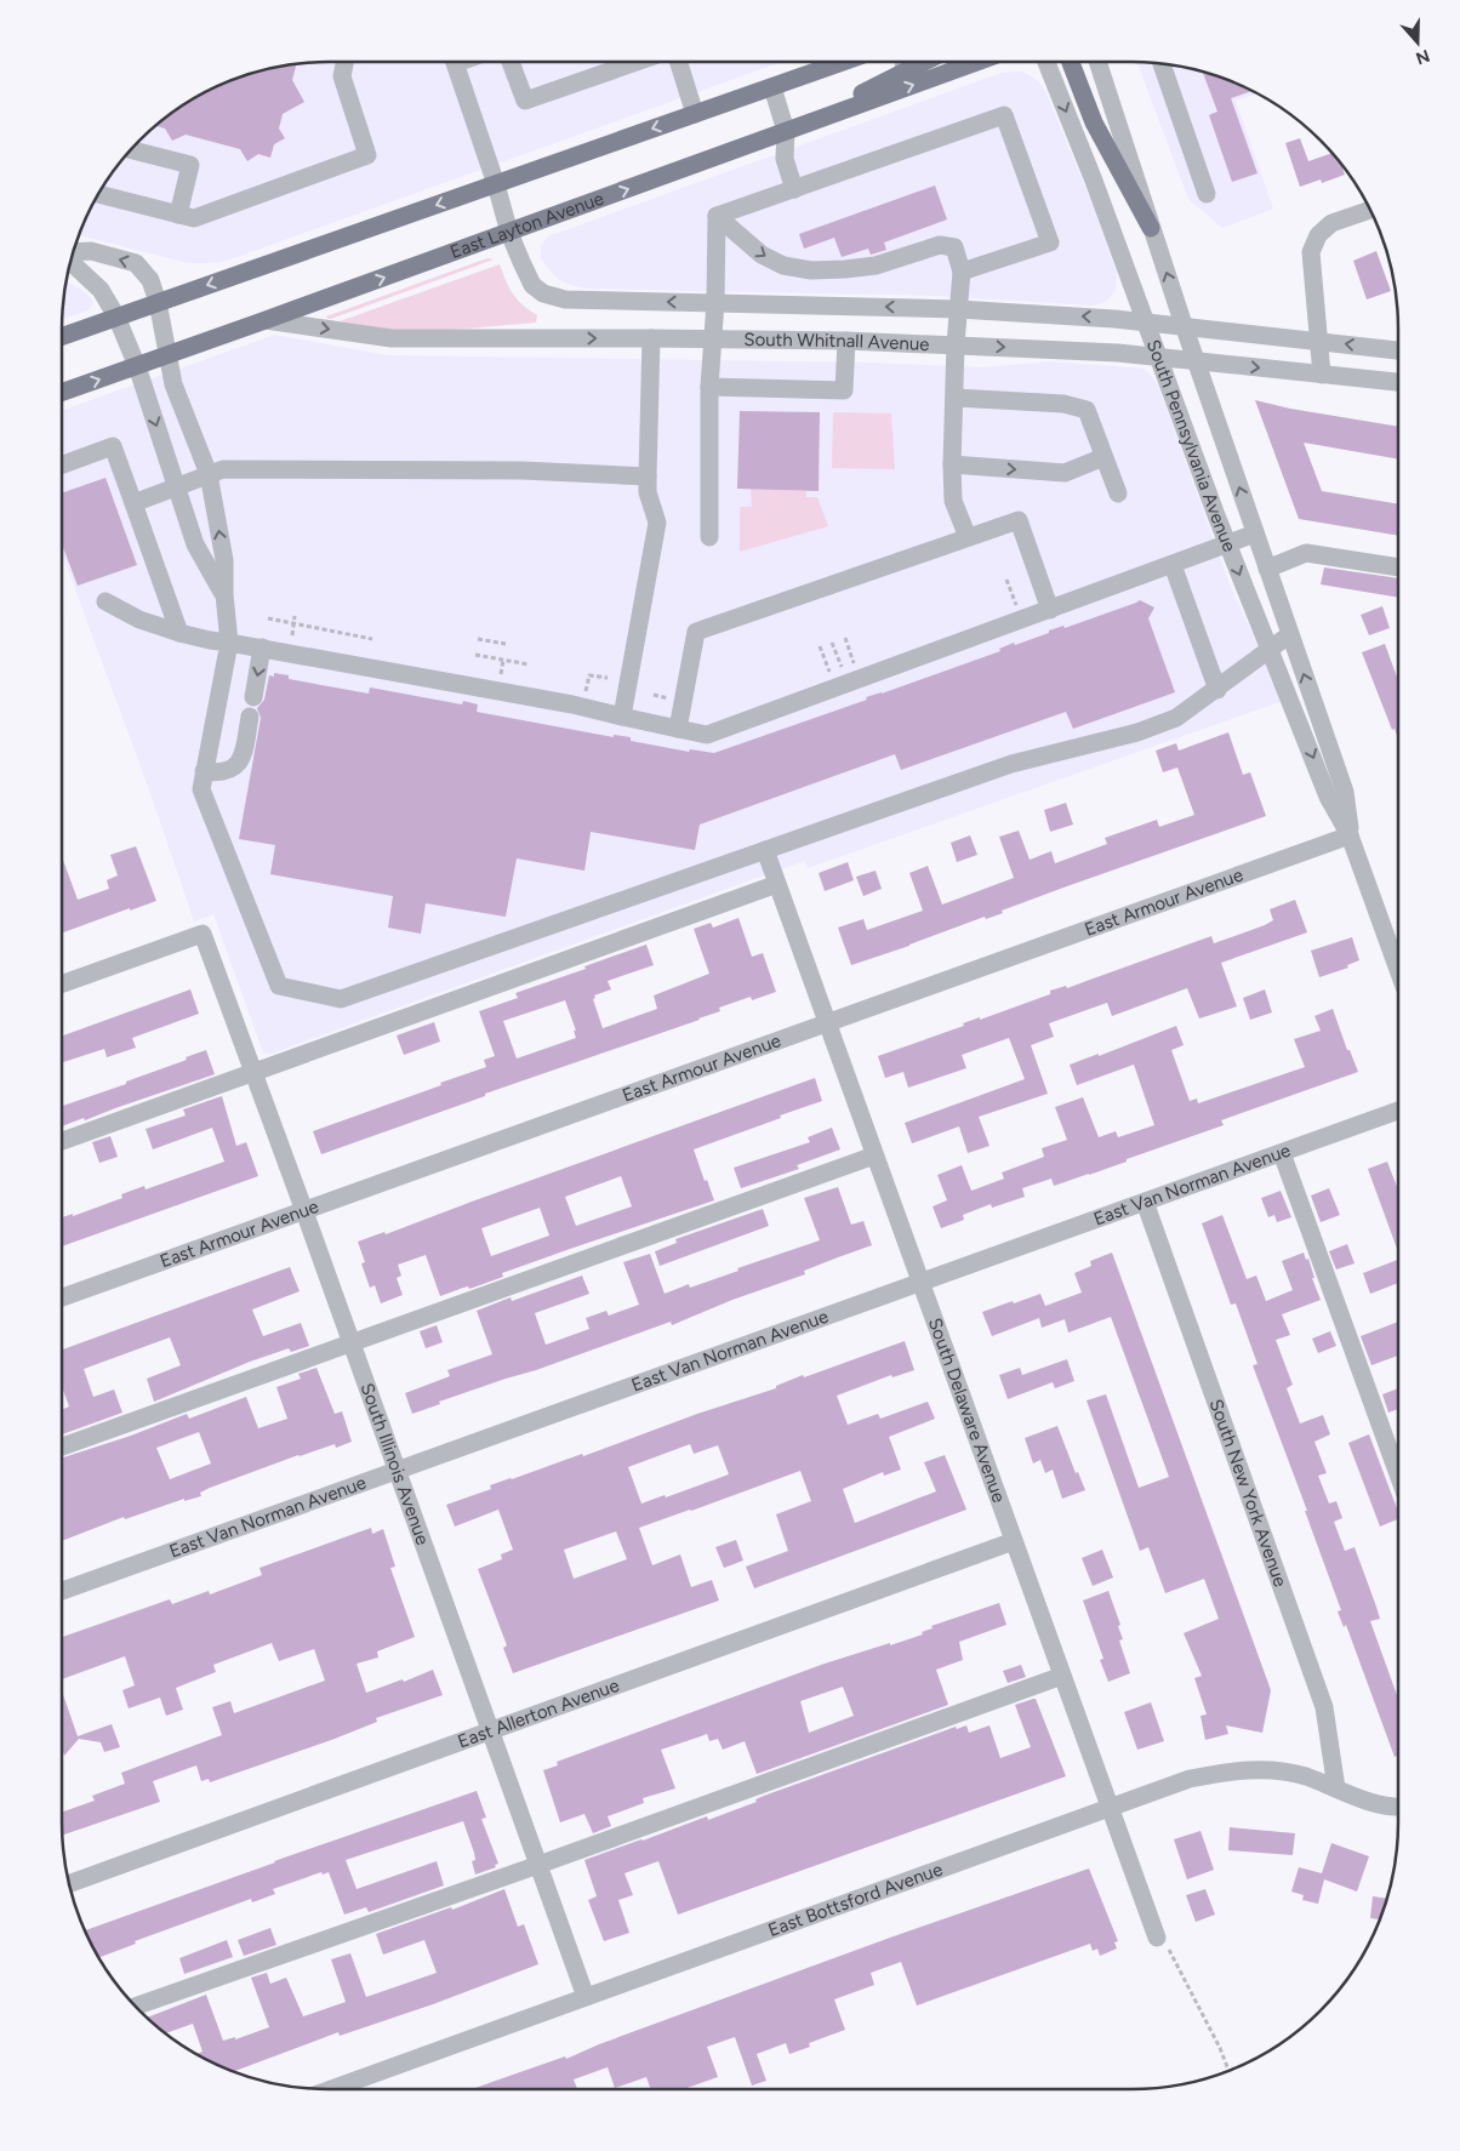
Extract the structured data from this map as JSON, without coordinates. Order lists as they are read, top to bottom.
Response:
{
  "streets": {
    "main road": ["East Layton Avenue"],
    "street": [
      "South Whitnall Avenue",
      "South Pennsylvania Avenue",
      "East Armour Avenue",
      "East Van Norman Avenue",
      "South Delaware Avenue",
      "South Illinois Avenue",
      "South New York Avenue",
      "East Allerton Avenue",
      "East Bottsford Avenue"
    ]
  },
  "crossings": [
    ["East Layton Avenue", "South Whitnall Avenue"],
    ["South Whitnall Avenue", "South Pennsylvania Avenue"],
    ["South Pennsylvania Avenue", "East Armour Avenue"],
    ["East Armour Avenue", "South Delaware Avenue"],
    ["East Armour Avenue", "South Illinois Avenue"],
    ["East Van Norman Avenue", "South Delaware Avenue"],
    ["East Van Norman Avenue", "South Illinois Avenue"],
    ["East Van Norman Avenue", "South New York Avenue"],
    ["South Delaware Avenue", "East Allerton Avenue"],
    ["South Delaware Avenue", "East Bottsford Avenue"],
    ["South Illinois Avenue", "East Allerton Avenue"],
    ["South Illinois Avenue", "East Bottsford Avenue"],
    ["South New York Avenue", "East Bottsford Avenue"]
  ],
  "north": "bottom"
}
